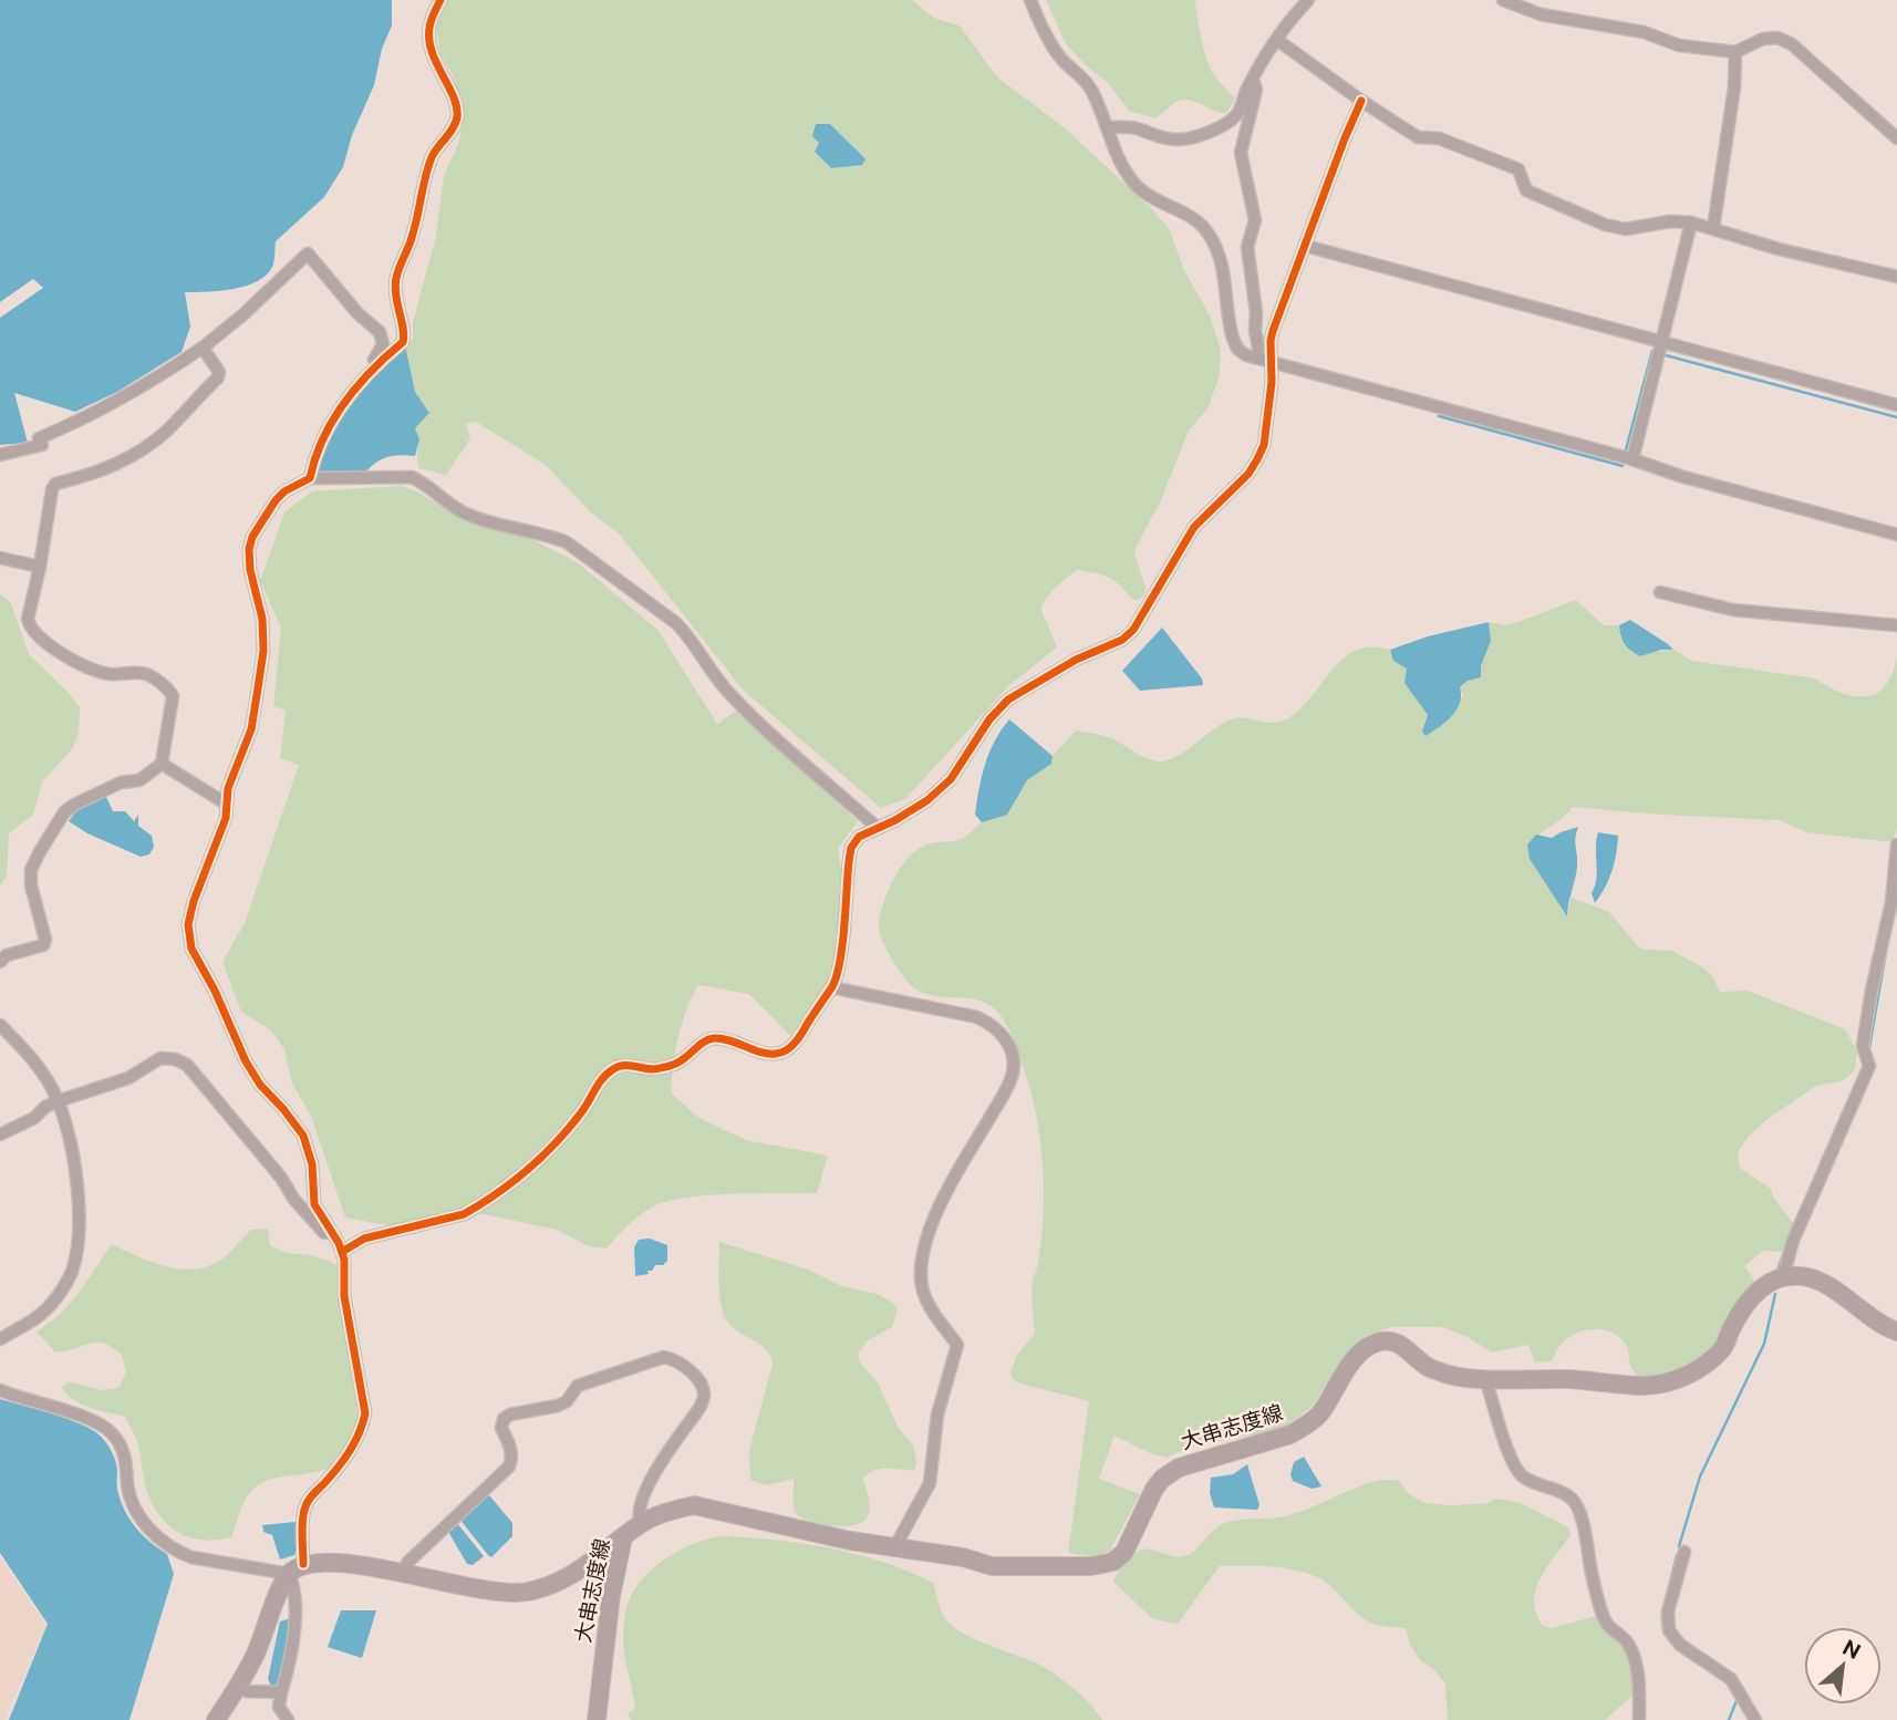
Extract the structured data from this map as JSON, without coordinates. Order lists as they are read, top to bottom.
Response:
{
  "streets": {
    "main road": ["大串志度線"]
  },
  "north": "top right"
}
